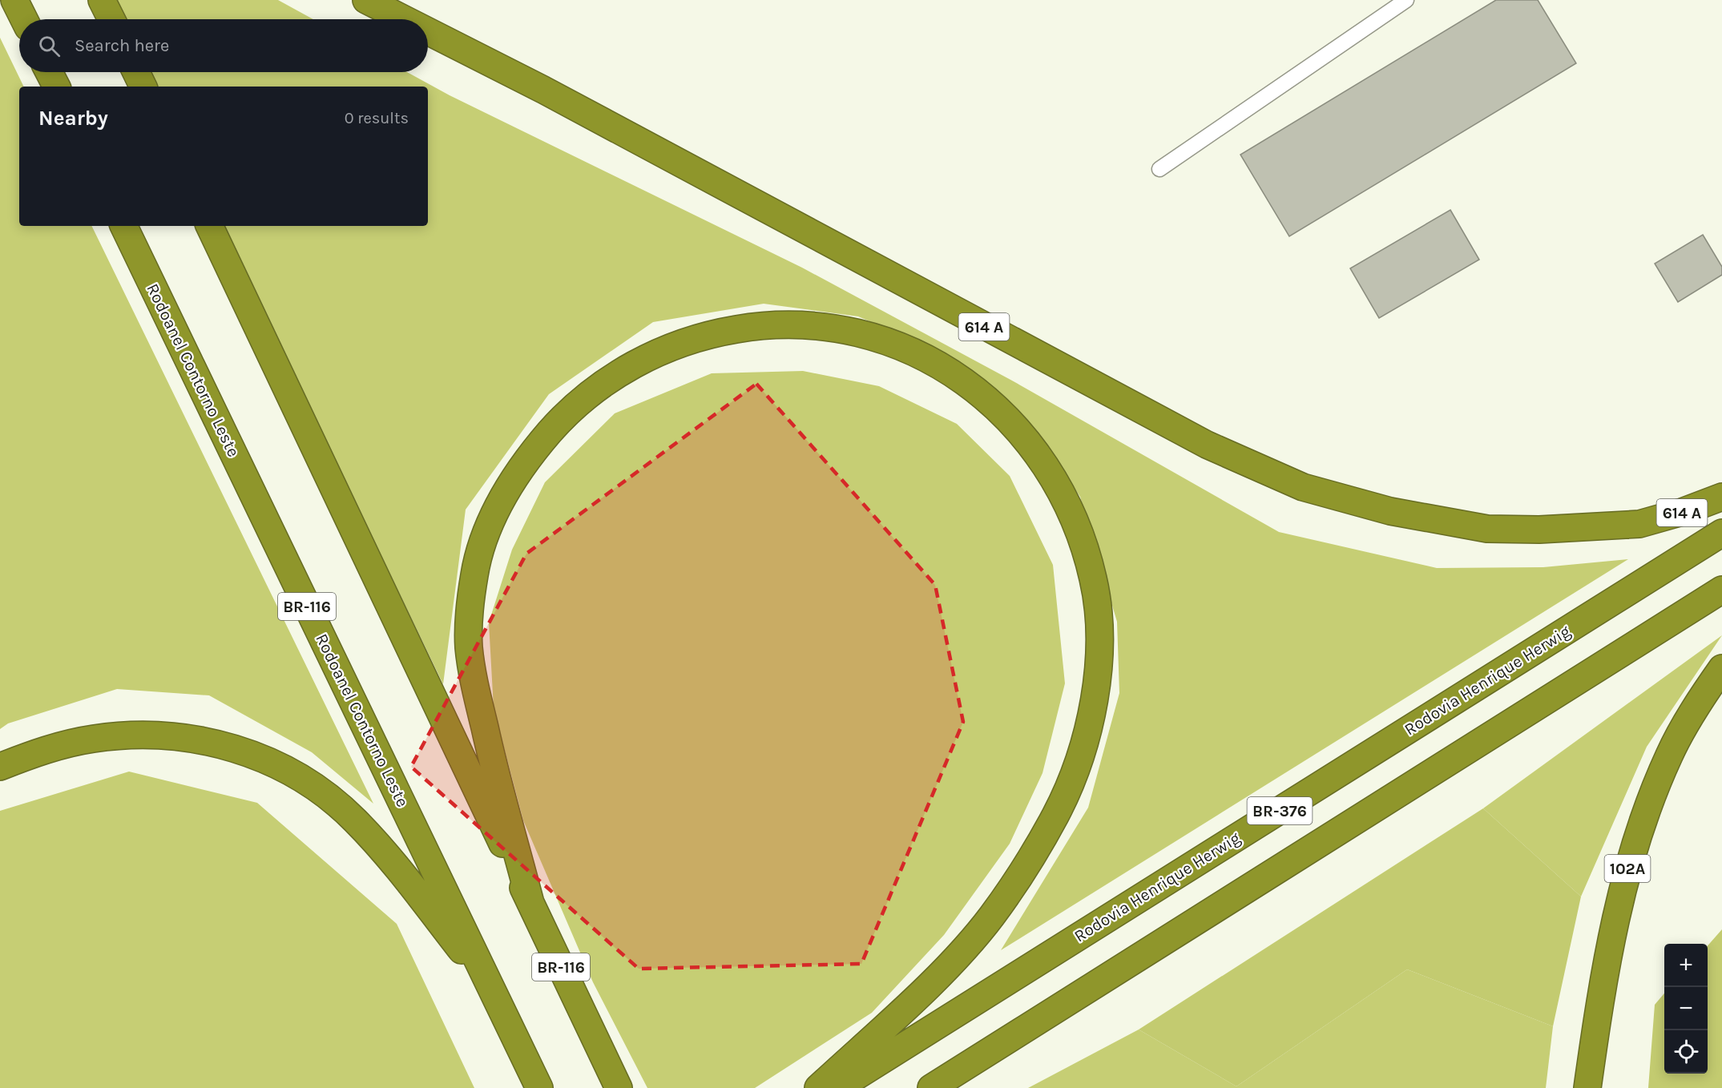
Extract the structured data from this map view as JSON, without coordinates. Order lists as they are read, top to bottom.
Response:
{
  "streets": {
    "highway": [
      "614 A",
      "Rodoanel Contorno Leste",
      "BR-116",
      "Rodovia Henrique Herwig",
      "BR-376",
      "102A"
    ]
  },
  "page": {
    "search": "Search here",
    "heading": ["Nearby", "0 results"],
    "map_buttons": ["+", "−"]
  }
}
